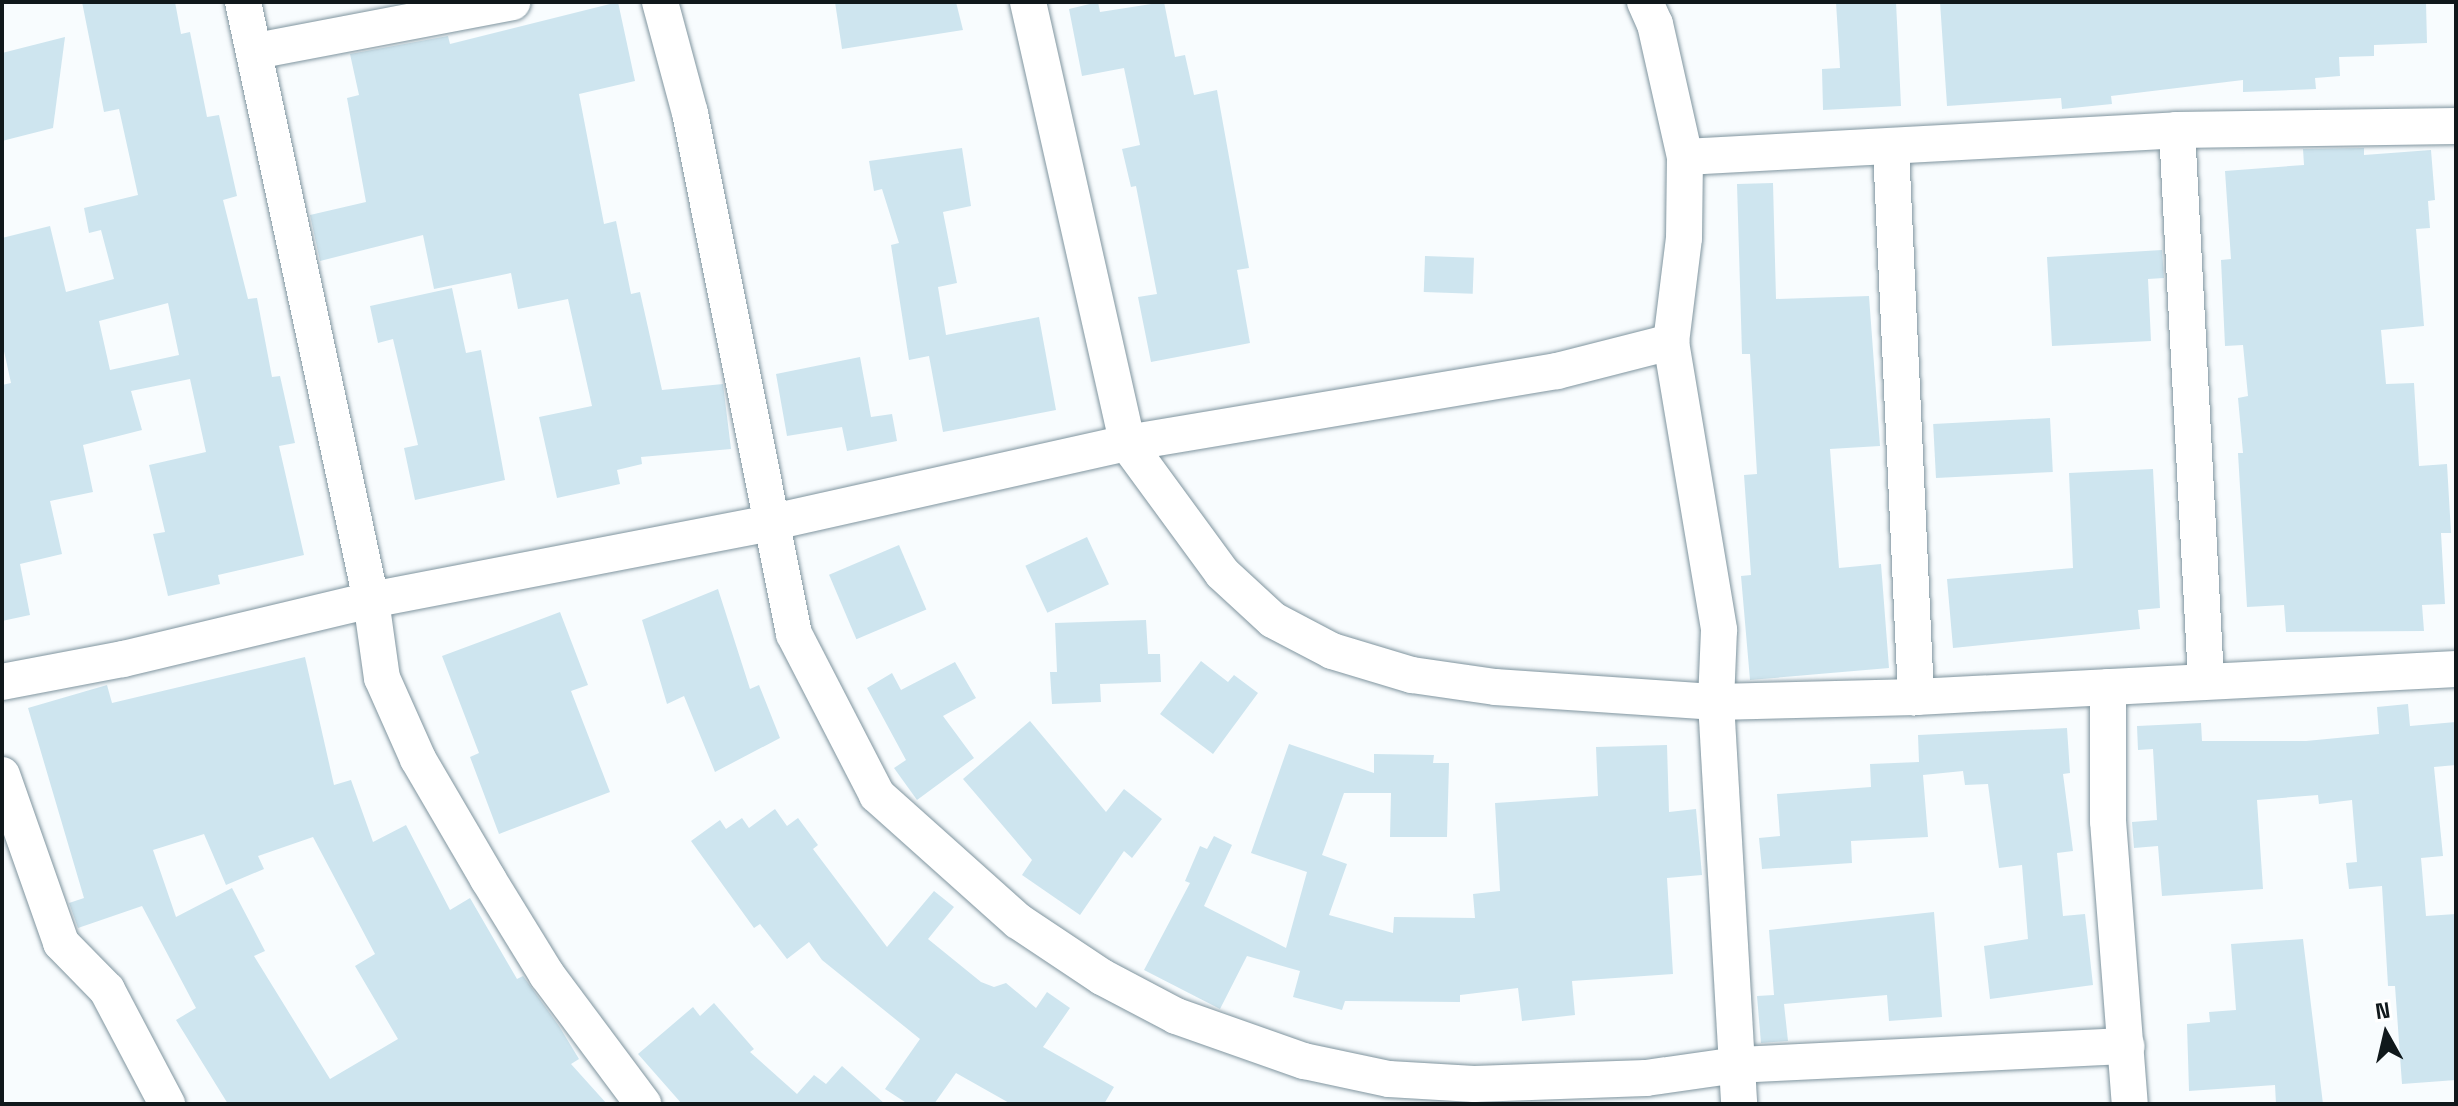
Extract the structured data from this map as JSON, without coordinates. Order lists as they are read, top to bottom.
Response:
{
  "north": "top"
}
